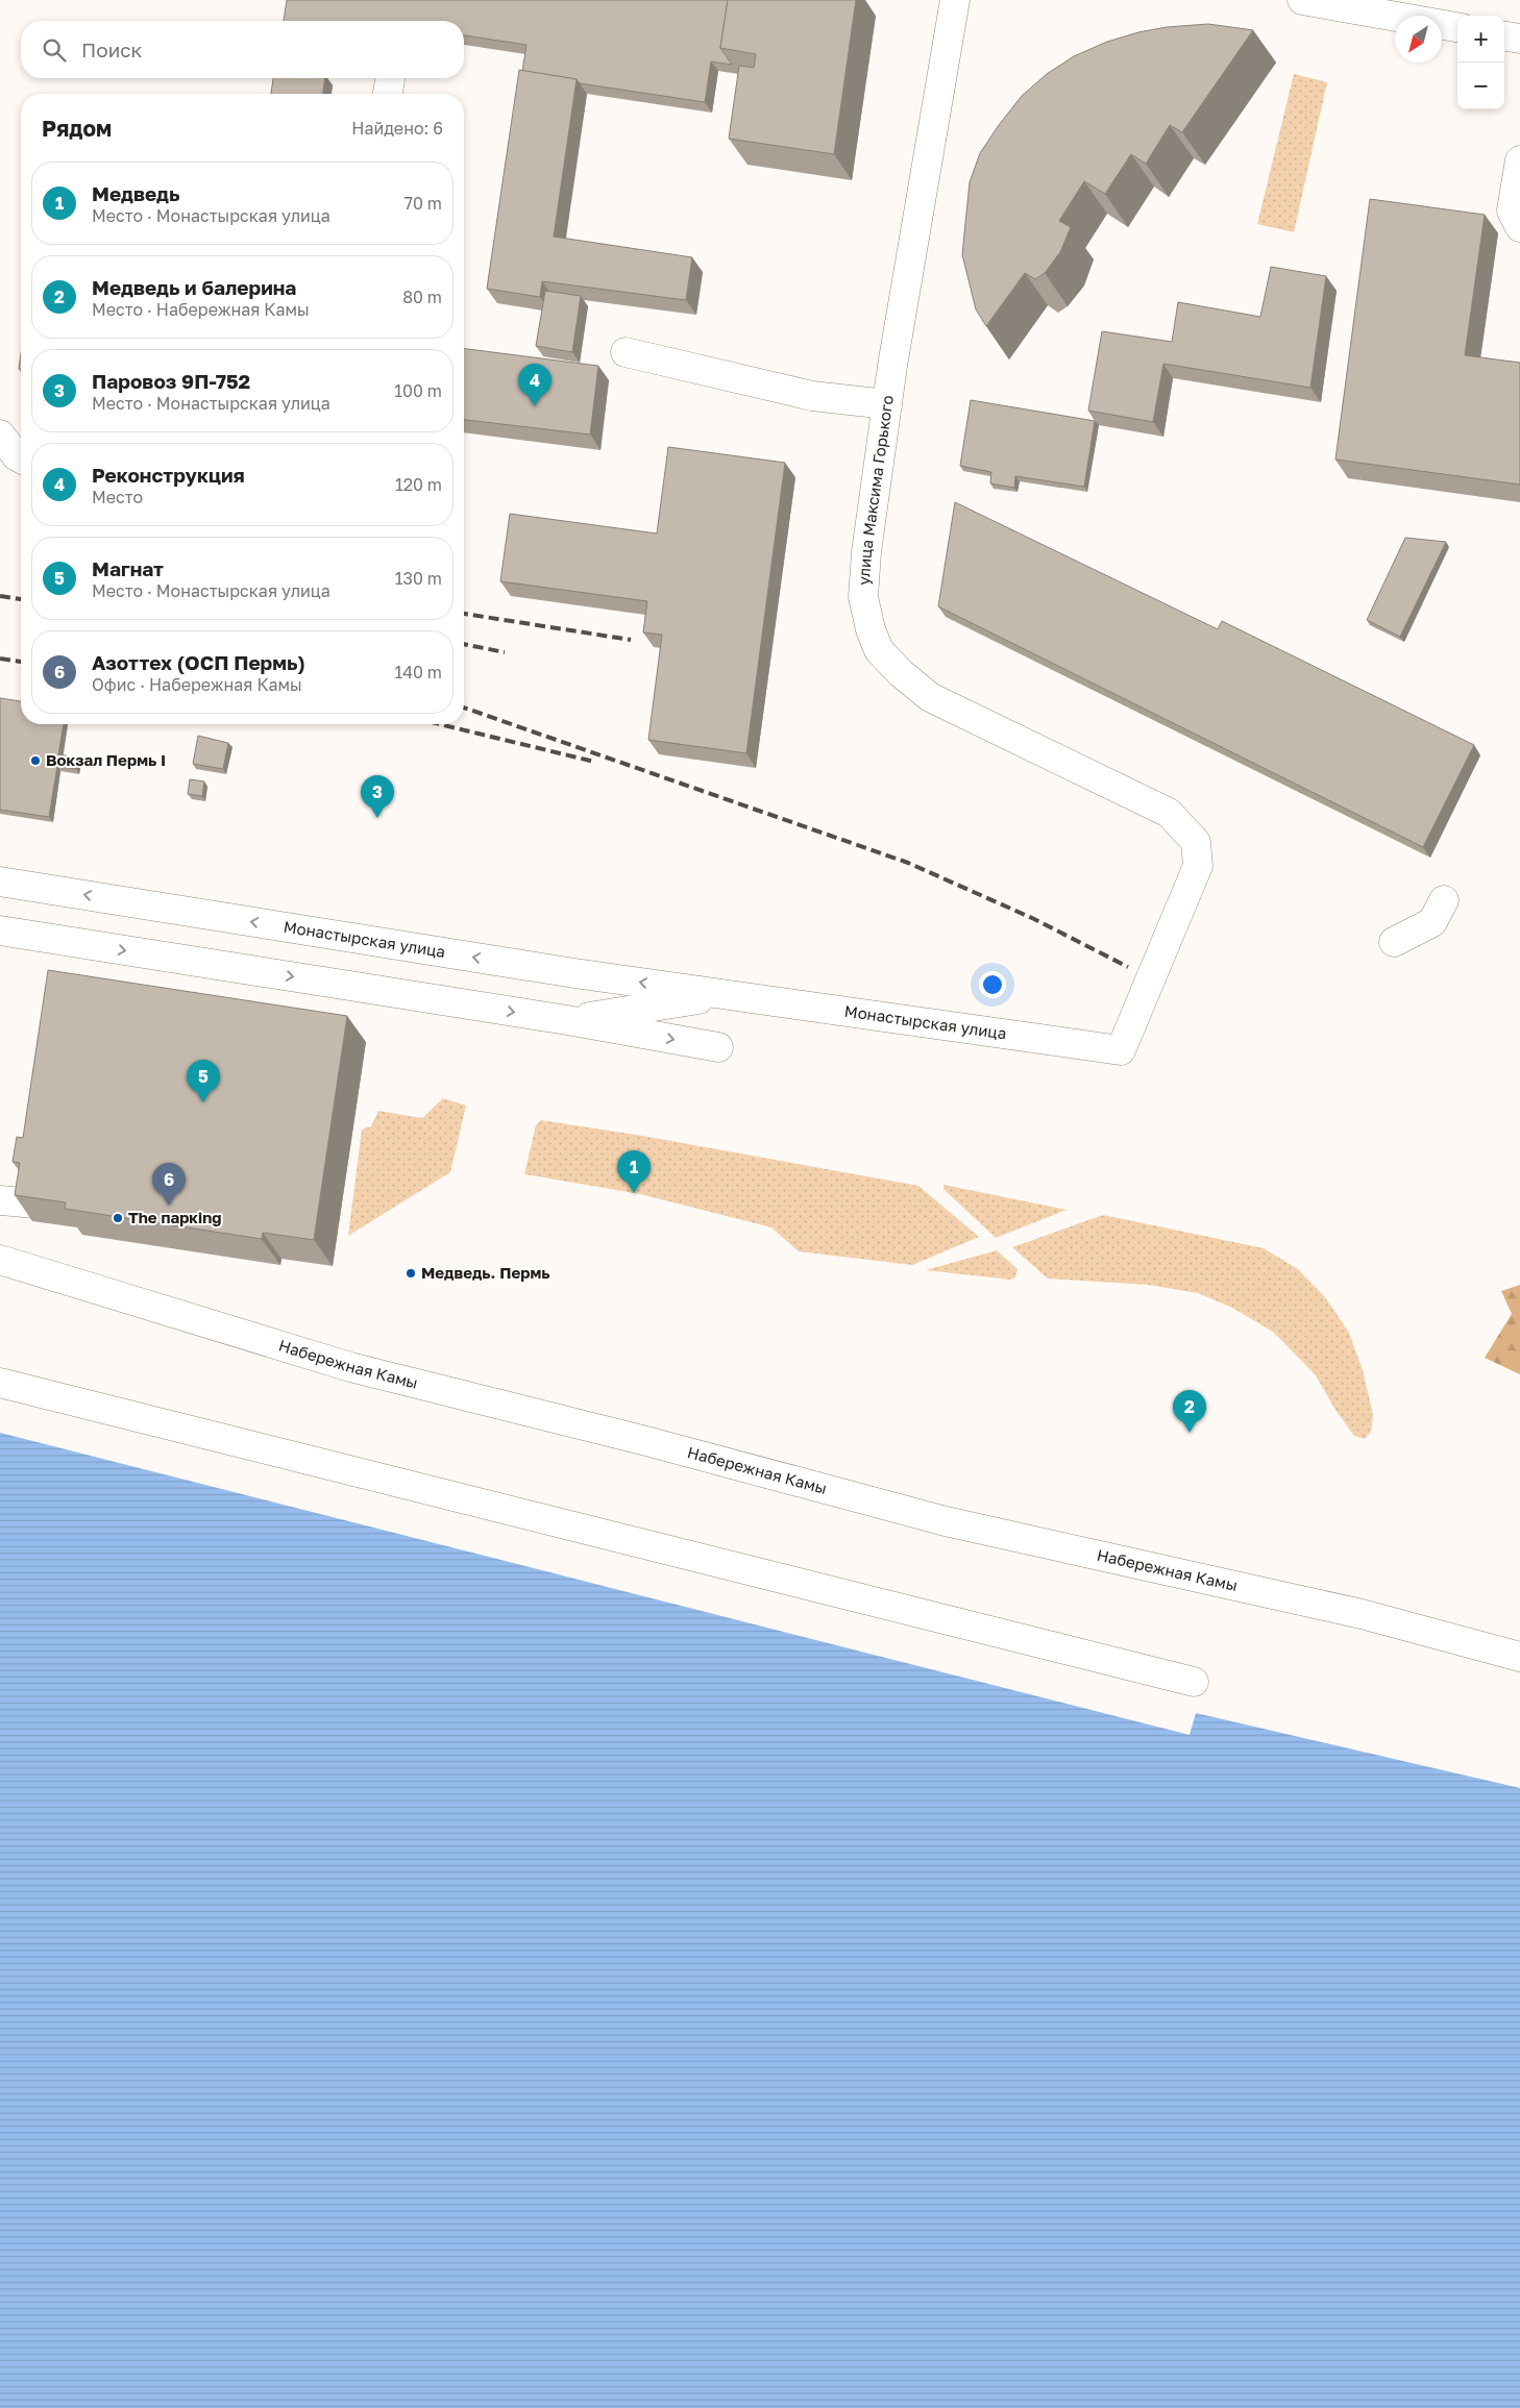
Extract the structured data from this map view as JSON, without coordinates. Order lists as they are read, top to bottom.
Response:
{
  "streets": {
    "street": ["улица Максима Горького", "Монастырская улица", "Набережная Камы"]
  },
  "crossings": [
    ["улица Максима Горького", "Монастырская улица"]
  ],
  "places": ["Вокзал Пермь I", "The паркing", "Медведь. Пермь"],
  "north": "bottom left",
  "page": {
    "map_buttons": ["+", "−"],
    "search": "Поиск",
    "heading": ["Рядом", "Найдено: 6"],
    "list": [
      {
        "mark": "1",
        "name": "Медведь",
        "note": "Место · Монастырская улица",
        "value": "70 m"
      },
      {
        "mark": "2",
        "name": "Медведь и балерина",
        "note": "Место · Набережная Камы",
        "value": "80 m"
      },
      {
        "mark": "3",
        "name": "Паровоз 9П-752",
        "note": "Место · Монастырская улица",
        "value": "100 m"
      },
      {
        "mark": "4",
        "name": "Реконструкция",
        "note": "Место",
        "value": "120 m"
      },
      {
        "mark": "5",
        "name": "Магнат",
        "note": "Место · Монастырская улица",
        "value": "130 m"
      },
      {
        "mark": "6",
        "name": "Азоттех (ОСП Пермь)",
        "note": "Офис · Набережная Камы",
        "value": "140 m"
      }
    ],
    "pins": [
      "4",
      "3",
      "5",
      "1",
      "6",
      "2"
    ]
  }
}
